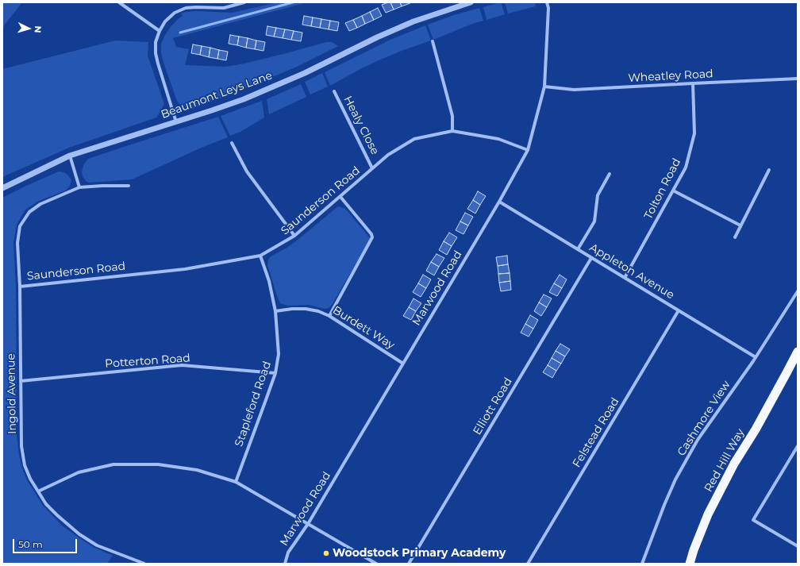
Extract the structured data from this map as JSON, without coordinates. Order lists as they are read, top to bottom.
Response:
{
  "streets": {
    "highway": ["Red Hill Way"],
    "street": [
      "Wheatley Road",
      "Beaumont Leys Lane",
      "Healy Close",
      "Tolton Road",
      "Saunderson Road",
      "Appleton Avenue",
      "Marwood Road",
      "Burdett Way",
      "Potterton Road",
      "Ingold Avenue",
      "Stapleford Road",
      "Elliott Road",
      "Cashmore View",
      "Felstead Road"
    ]
  },
  "crossings": [
    ["Wheatley Road", "Tolton Road"],
    ["Wheatley Road", "Marwood Road"],
    ["Healy Close", "Saunderson Road"],
    ["Tolton Road", "Appleton Avenue"],
    ["Saunderson Road", "Marwood Road"],
    ["Saunderson Road", "Ingold Avenue"],
    ["Saunderson Road", "Stapleford Road"],
    ["Appleton Avenue", "Marwood Road"],
    ["Appleton Avenue", "Elliott Road"],
    ["Appleton Avenue", "Cashmore View"],
    ["Appleton Avenue", "Felstead Road"],
    ["Marwood Road", "Burdett Way"],
    ["Burdett Way", "Stapleford Road"],
    ["Potterton Road", "Ingold Avenue"],
    ["Potterton Road", "Stapleford Road"]
  ],
  "places": ["Woodstock Primary Academy"],
  "scale_bar": "50 m",
  "north": "right"
}
